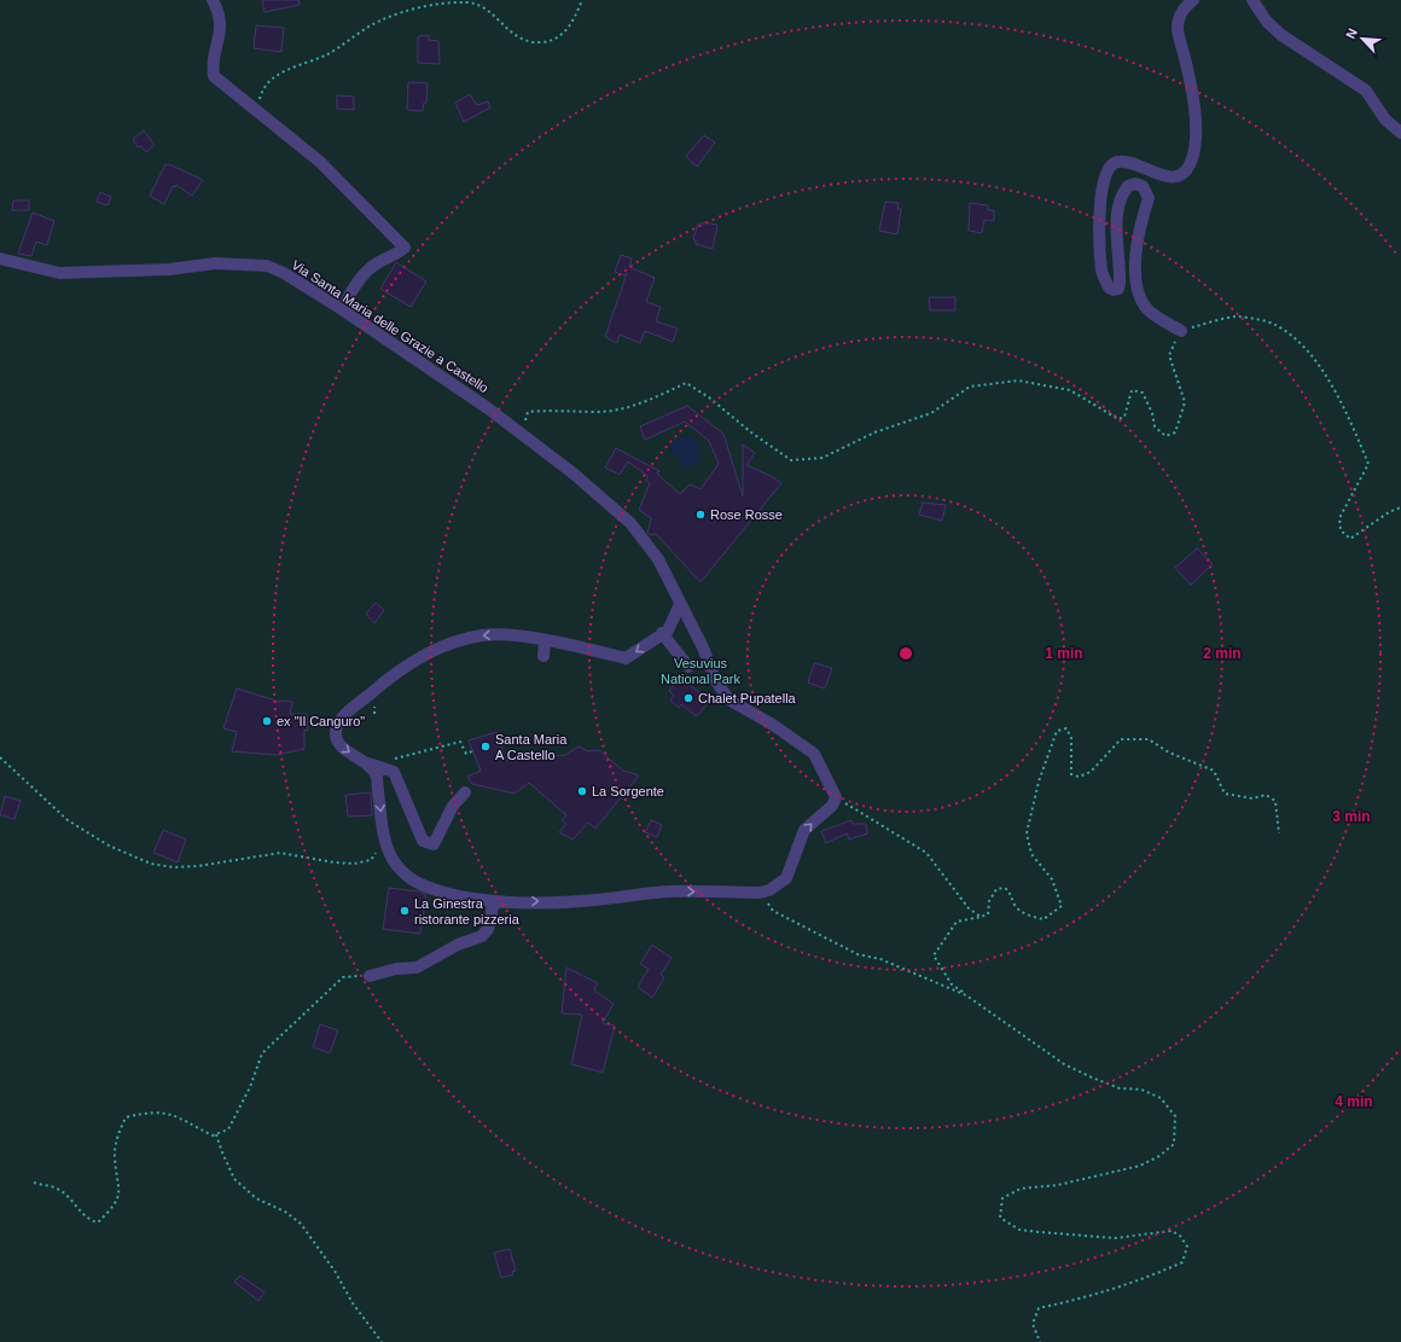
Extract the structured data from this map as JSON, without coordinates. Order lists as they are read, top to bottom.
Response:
{
  "streets": {
    "street": ["Via Santa Maria delle Grazie a Castello"]
  },
  "parks": ["Vesuvius National Park"],
  "places": [
    "Rose Rosse",
    "Chalet Pupatella",
    "ex \"Il Canguro\"",
    "Santa Maria A Castello",
    "La Sorgente",
    "La Ginestra ristorante pizzeria"
  ],
  "north": "top left",
  "rings": [
    "1 min",
    "2 min",
    "3 min",
    "4 min"
  ]
}
